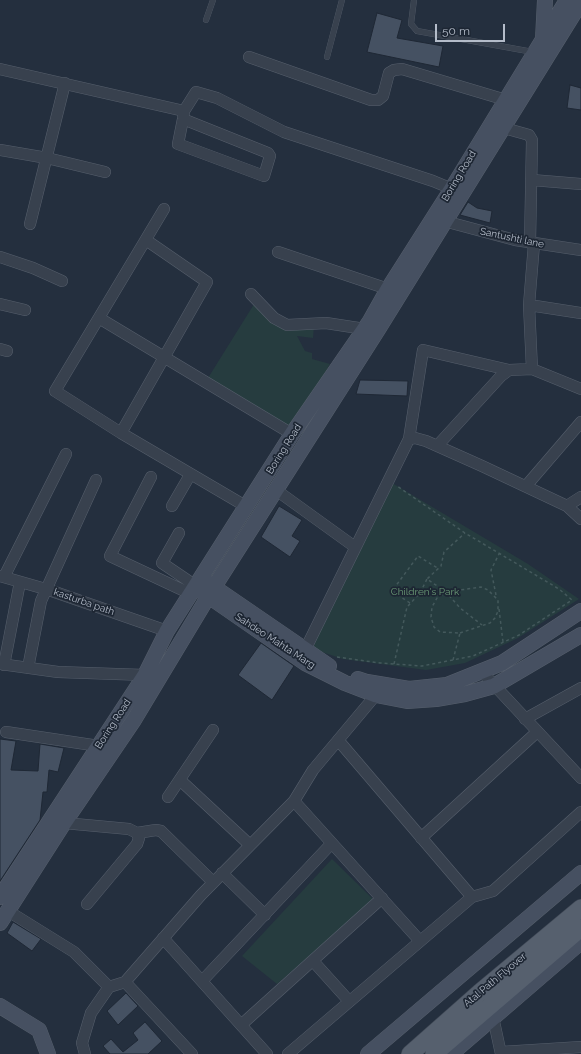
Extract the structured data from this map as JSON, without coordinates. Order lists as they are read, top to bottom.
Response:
{
  "streets": {
    "main road": ["Atal Path Flyover"],
    "street": [
      "Boring Road",
      "Santushti lane",
      "kasturba path",
      "Sahdeo Mahta Marg"
    ]
  },
  "crossings": [
    ["Boring Road", "kasturba path"],
    ["Boring Road", "Sahdeo Mahta Marg"]
  ],
  "parks": ["Children's Park"],
  "scale_bar": "50 m"
}
